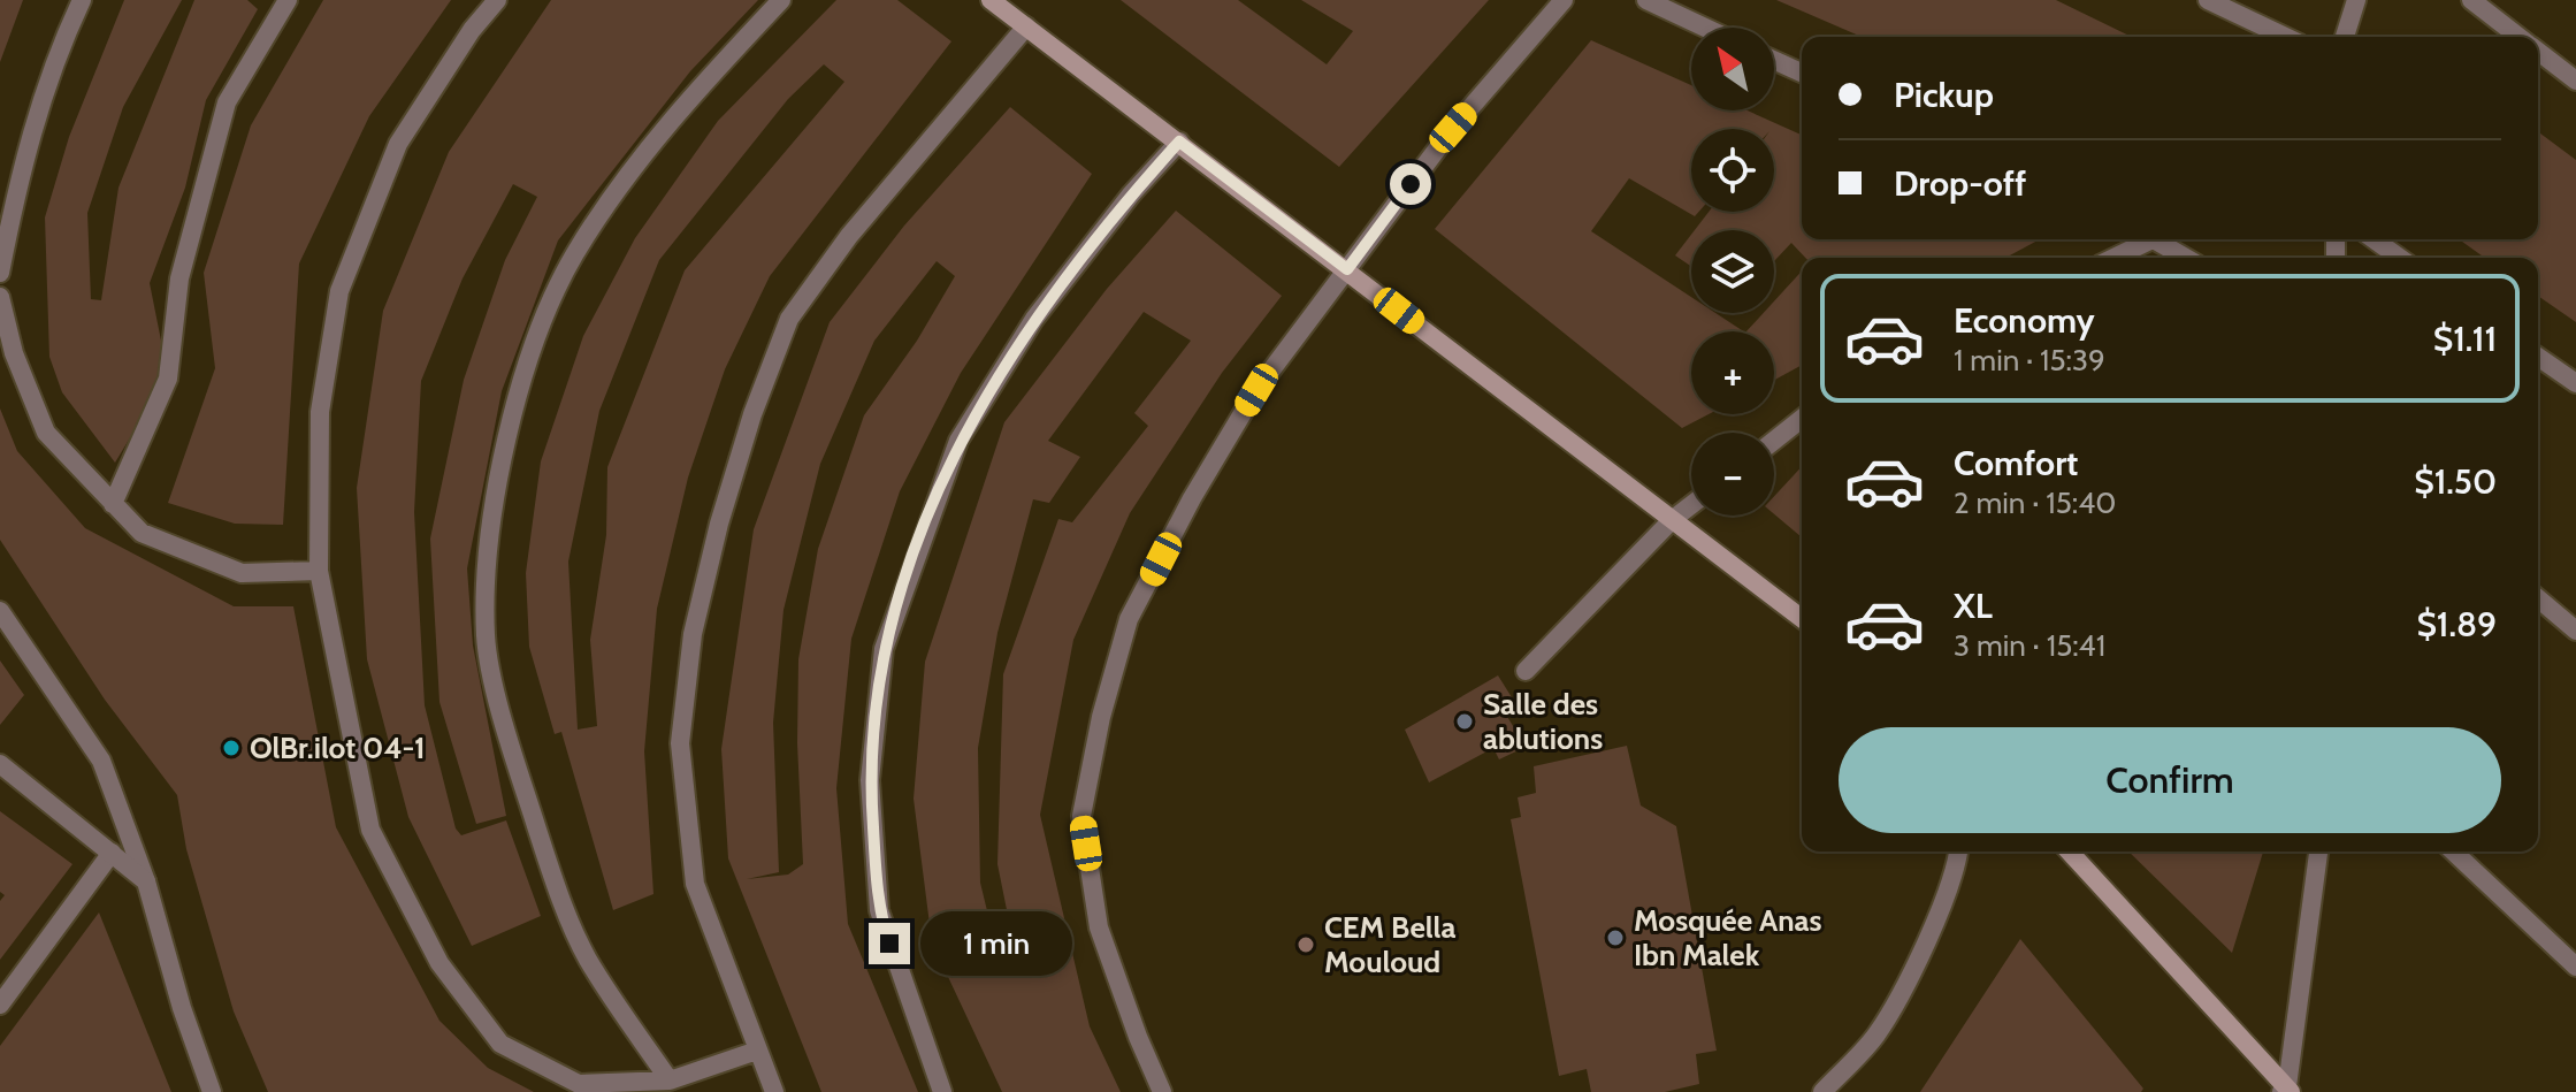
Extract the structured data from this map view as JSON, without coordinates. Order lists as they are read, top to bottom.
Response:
{
  "places": [
    "Salle des ablutions",
    "OlBr.ilot 04-1",
    "Mosquée Anas Ibn Malek",
    "CEM Bella Mouloud"
  ],
  "north": "top left",
  "page": {
    "map_buttons": ["+", "−"],
    "banner": ["Pickup", "Drop-off"],
    "list": [
      {
        "name": "Economy",
        "note": "1 min · 15:39",
        "value": "$1.11"
      },
      {
        "name": "Comfort",
        "note": "2 min · 15:40",
        "value": "$1.50"
      },
      {
        "name": "XL",
        "note": "3 min · 15:41",
        "value": "$1.89"
      }
    ],
    "buttons": "Confirm",
    "bubble": "1 min"
  }
}
